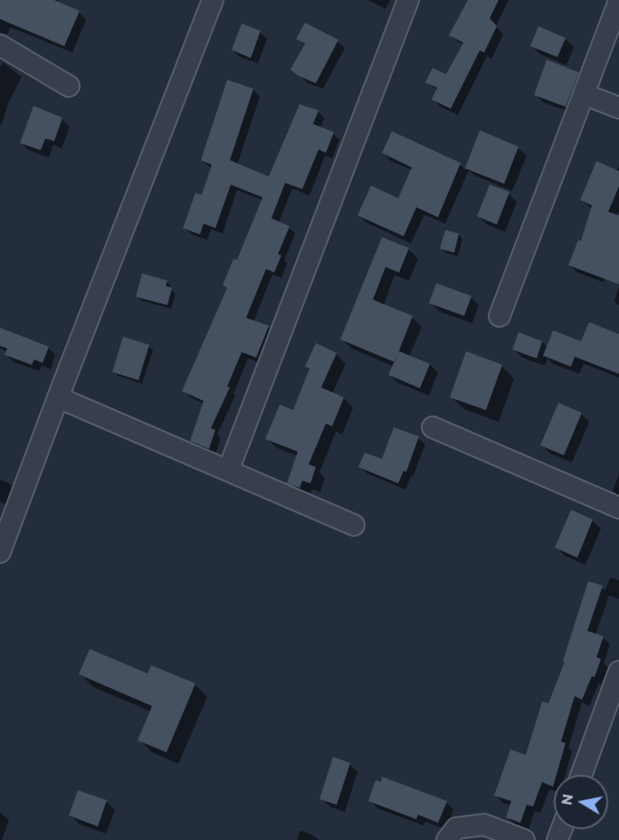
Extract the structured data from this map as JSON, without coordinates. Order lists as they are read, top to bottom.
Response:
{
  "north": "left"
}
